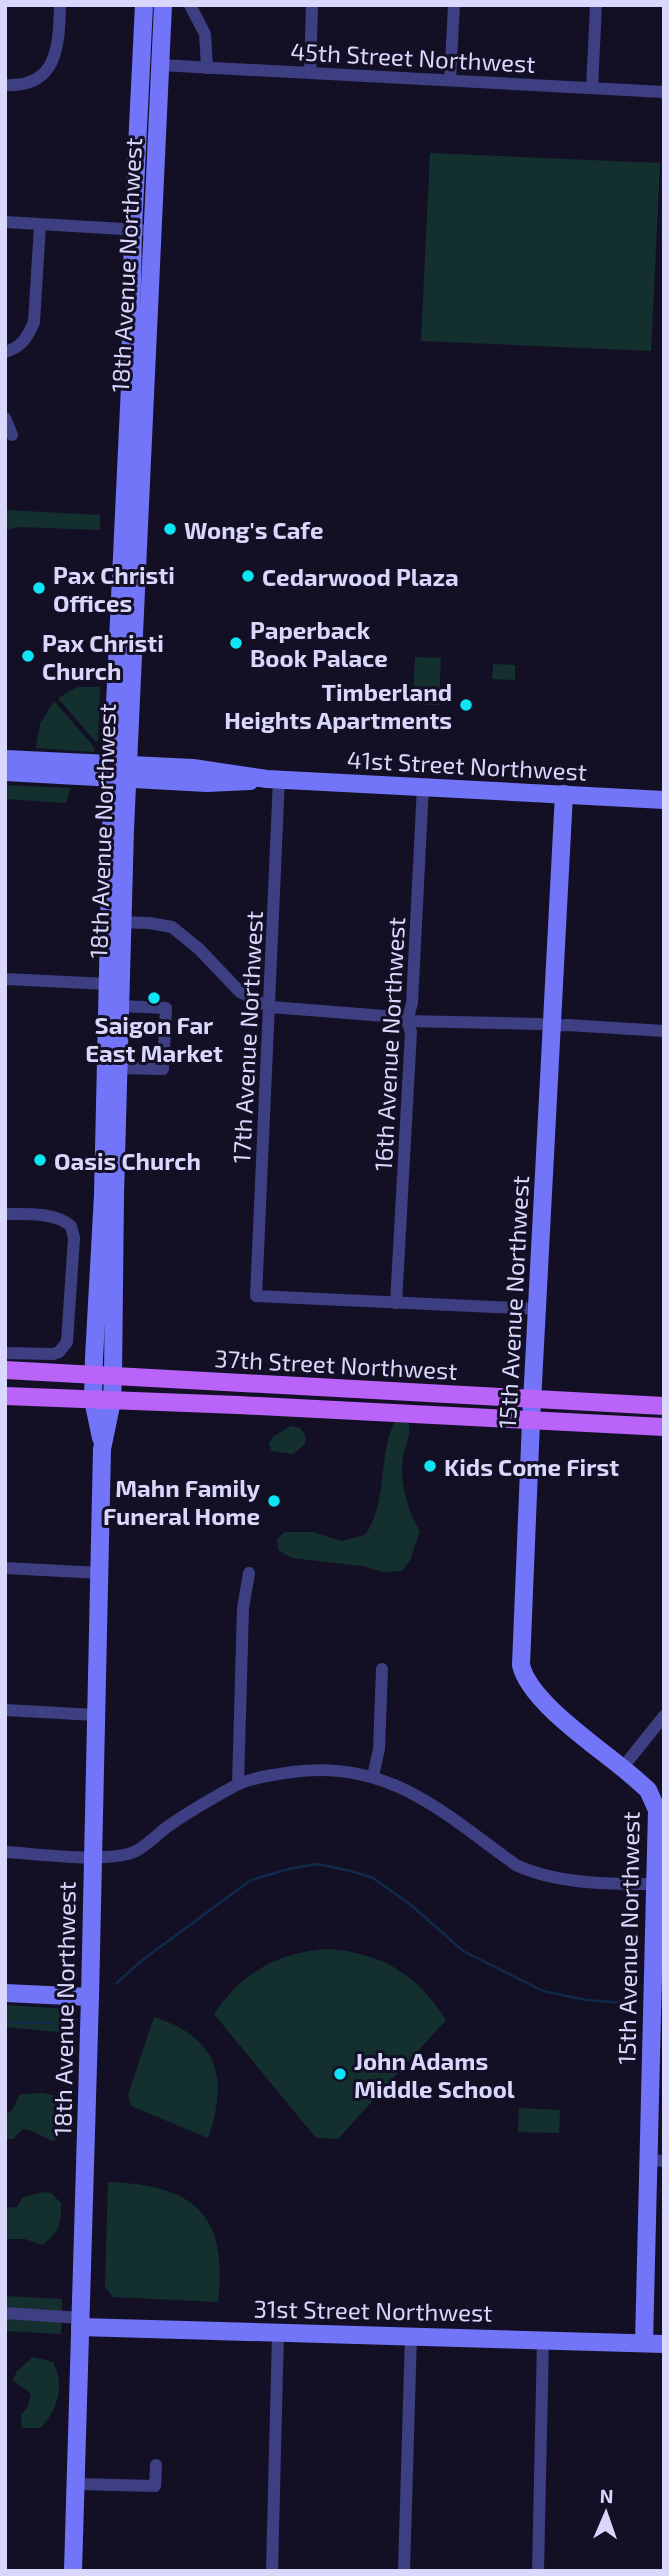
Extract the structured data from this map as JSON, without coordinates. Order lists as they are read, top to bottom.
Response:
{
  "streets": {
    "main road": [
      "18th Avenue Northwest",
      "41st Street Northwest",
      "15th Avenue Northwest",
      "37th Street Northwest",
      "31st Street Northwest"
    ],
    "street": ["45th Street Northwest", "17th Avenue Northwest", "16th Avenue Northwest"]
  },
  "crossings": [
    ["45th Street Northwest", "18th Avenue Northwest"],
    ["18th Avenue Northwest", "41st Street Northwest"],
    ["18th Avenue Northwest", "37th Street Northwest"],
    ["18th Avenue Northwest", "31st Street Northwest"],
    ["41st Street Northwest", "17th Avenue Northwest"],
    ["41st Street Northwest", "16th Avenue Northwest"],
    ["41st Street Northwest", "15th Avenue Northwest"],
    ["17th Avenue Northwest", "16th Avenue Northwest"],
    ["15th Avenue Northwest", "37th Street Northwest"],
    ["15th Avenue Northwest", "31st Street Northwest"]
  ],
  "places": [
    "Wong's Cafe",
    "Cedarwood Plaza",
    "Pax Christi Offices",
    "Paperback Book Palace",
    "Pax Christi Church",
    "Timberland Heights Apartments",
    "Saigon Far East Market",
    "Oasis Church",
    "Kids Come First",
    "Mahn Family Funeral Home",
    "John Adams Middle School"
  ],
  "north": "top"
}
